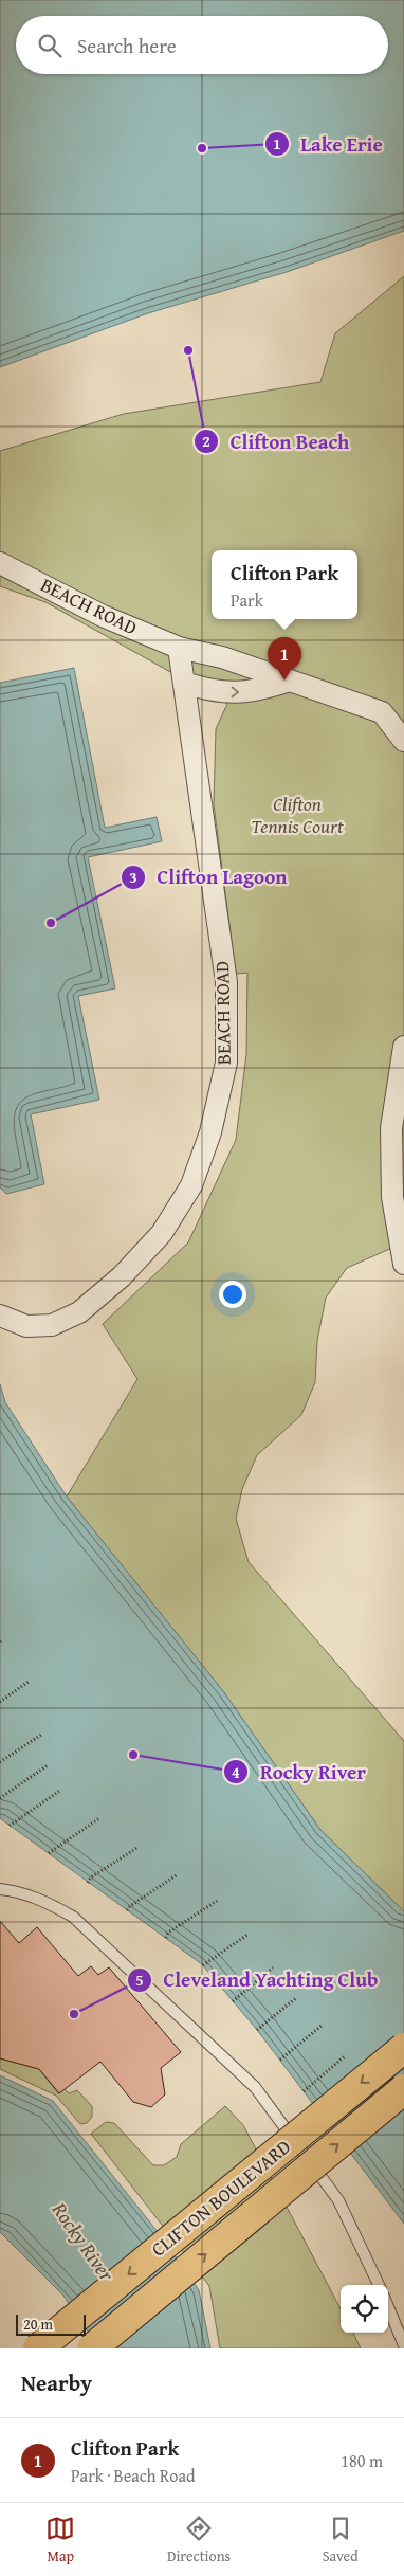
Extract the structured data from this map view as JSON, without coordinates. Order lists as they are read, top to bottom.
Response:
{
  "streets": {
    "main road": ["CLIFTON BOULEVARD"],
    "street": ["BEACH ROAD"]
  },
  "water": ["Rocky River"],
  "parks": ["Clifton Tennis Court"],
  "places": [
    "Lake Erie",
    "Clifton Beach",
    "Clifton Lagoon",
    "Rocky River",
    "Cleveland Yachting Club"
  ],
  "scale_bar": "20 m",
  "page": {
    "search": "Search here",
    "popup": ["Clifton Park", "Park"],
    "pins": "1",
    "scale": "20 m",
    "heading": "Nearby",
    "list": [
      {
        "mark": "1",
        "name": "Clifton Park",
        "note": "Park · Beach Road",
        "value": "180 m"
      }
    ],
    "nav": ["Map", "Directions", "Saved"]
  }
}
